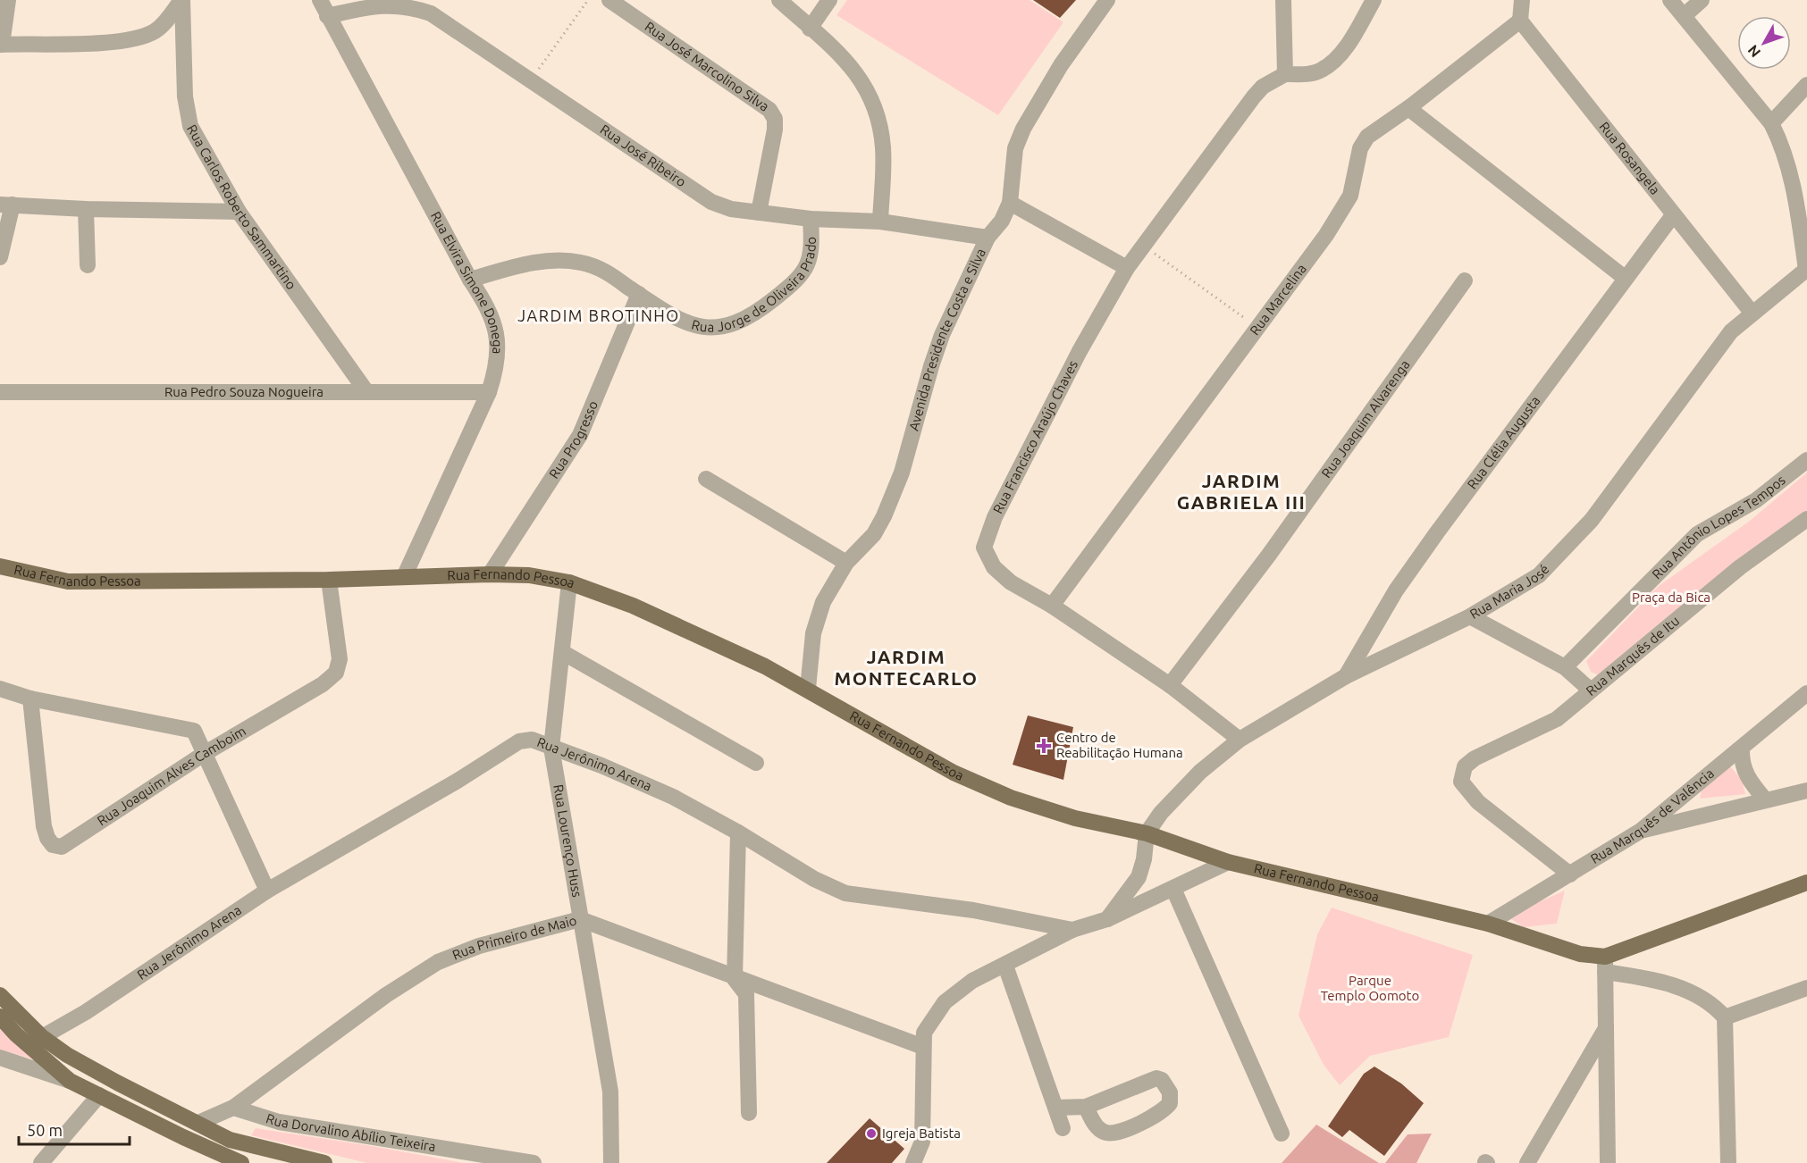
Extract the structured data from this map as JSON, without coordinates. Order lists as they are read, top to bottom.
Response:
{
  "streets": {
    "main road": ["Rua Fernando Pessoa"],
    "street": [
      "Rua José Marcolino Silva",
      "Rua José Ribeiro",
      "Rua Rosangela",
      "Rua Carlos Roberto Sammartino",
      "Rua Jorge de Oliveira Prado",
      "Rua Elvira Simone Donega",
      "Rua Marcelina",
      "Avenida Presidente Costa e Silva",
      "Rua Pedro Souza Nogueira",
      "Rua Joaquim Alvarenga",
      "Rua Francisco Araújo Chaves",
      "Rua Progresso",
      "Rua Clélia Augusta",
      "Rua Antônio Lopes Tempos",
      "Rua Maria José",
      "Rua Marquês de Itu",
      "Rua Jerônimo Arena",
      "Rua Joaquim Alves Camboim",
      "Rua Marquês de Valência",
      "Rua Lourenço Huss",
      "Rua Primeiro de Maio",
      "Rua Dorvalino Abílio Teixeira"
    ]
  },
  "crossings": [
    ["Rua José Marcolino Silva", "Rua José Ribeiro"],
    ["Rua José Ribeiro", "Rua Jorge de Oliveira Prado"],
    ["Rua José Ribeiro", "Rua Elvira Simone Donega"],
    ["Rua José Ribeiro", "Avenida Presidente Costa e Silva"],
    ["Rua Rosangela", "Rua Marcelina"],
    ["Rua Rosangela", "Rua Clélia Augusta"],
    ["Rua Rosangela", "Rua Maria José"],
    ["Rua Carlos Roberto Sammartino", "Rua Pedro Souza Nogueira"],
    ["Rua Jorge de Oliveira Prado", "Rua Elvira Simone Donega"],
    ["Rua Jorge de Oliveira Prado", "Rua Progresso"],
    ["Rua Elvira Simone Donega", "Rua Pedro Souza Nogueira"],
    ["Rua Elvira Simone Donega", "Rua Fernando Pessoa"],
    ["Rua Marcelina", "Rua Francisco Araújo Chaves"],
    ["Avenida Presidente Costa e Silva", "Rua Fernando Pessoa"],
    ["Rua Joaquim Alvarenga", "Rua Francisco Araújo Chaves"],
    ["Rua Francisco Araújo Chaves", "Rua Maria José"],
    ["Rua Progresso", "Rua Fernando Pessoa"],
    ["Rua Clélia Augusta", "Rua Maria José"],
    ["Rua Fernando Pessoa", "Rua Maria José"],
    ["Rua Fernando Pessoa", "Rua Joaquim Alves Camboim"],
    ["Rua Fernando Pessoa", "Rua Marquês de Valência"],
    ["Rua Fernando Pessoa", "Rua Lourenço Huss"],
    ["Rua Marquês de Itu", "Rua Marquês de Valência"],
    ["Rua Jerônimo Arena", "Rua Lourenço Huss"],
    ["Rua Lourenço Huss", "Rua Primeiro de Maio"],
    ["Rua Primeiro de Maio", "Rua Dorvalino Abílio Teixeira"]
  ],
  "districts": ["JARDIM BROTINHO", "JARDIM GABRIELA III", "JARDIM MONTECARLO"],
  "parks": ["Praça da Bica", "Parque Templo Oomoto"],
  "places": {
    "health": ["Centro de Reabilitação Humana"],
    "other": ["Igreja Batista"]
  },
  "scale_bar": "50 m",
  "north": "bottom left"
}
